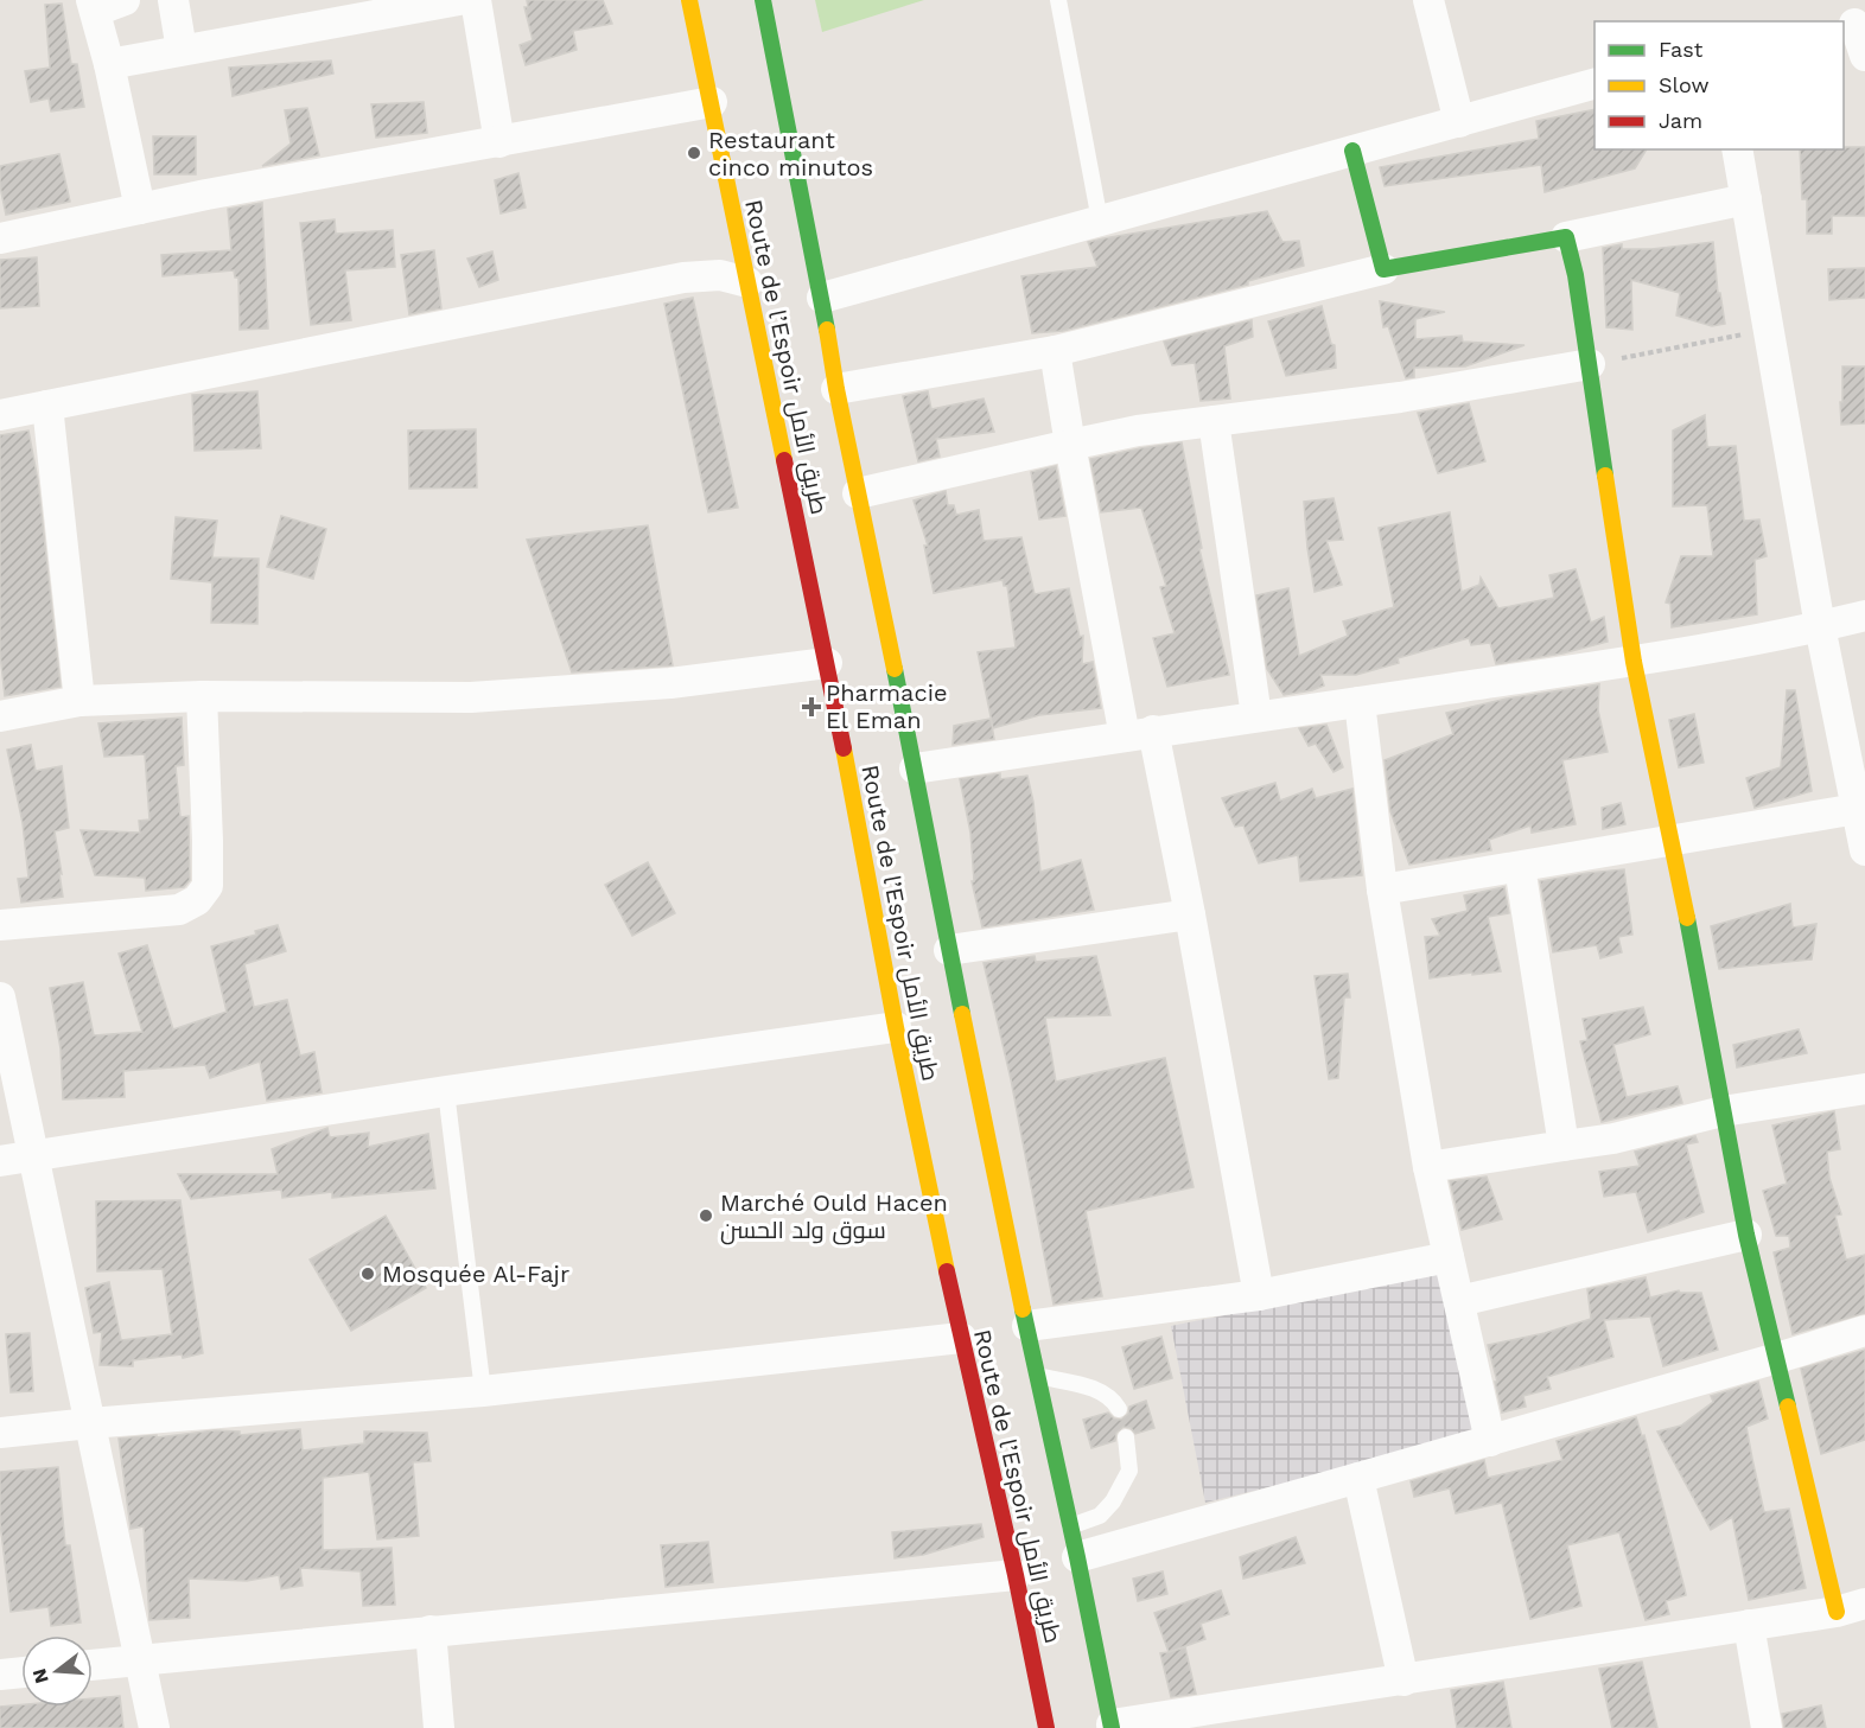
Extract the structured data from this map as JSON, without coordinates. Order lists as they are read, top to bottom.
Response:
{
  "streets": {
    "main road": ["Route de l’Espoir طريق الأمل"]
  },
  "places": {
    "other": ["Restaurant cinco minutos", "Marché Ould Hacen سوق ولد الحسن", "Mosquée Al-Fajr"],
    "health": ["Pharmacie El Eman"]
  },
  "legend": ["Fast", "Slow", "Jam"],
  "north": "left"
}
